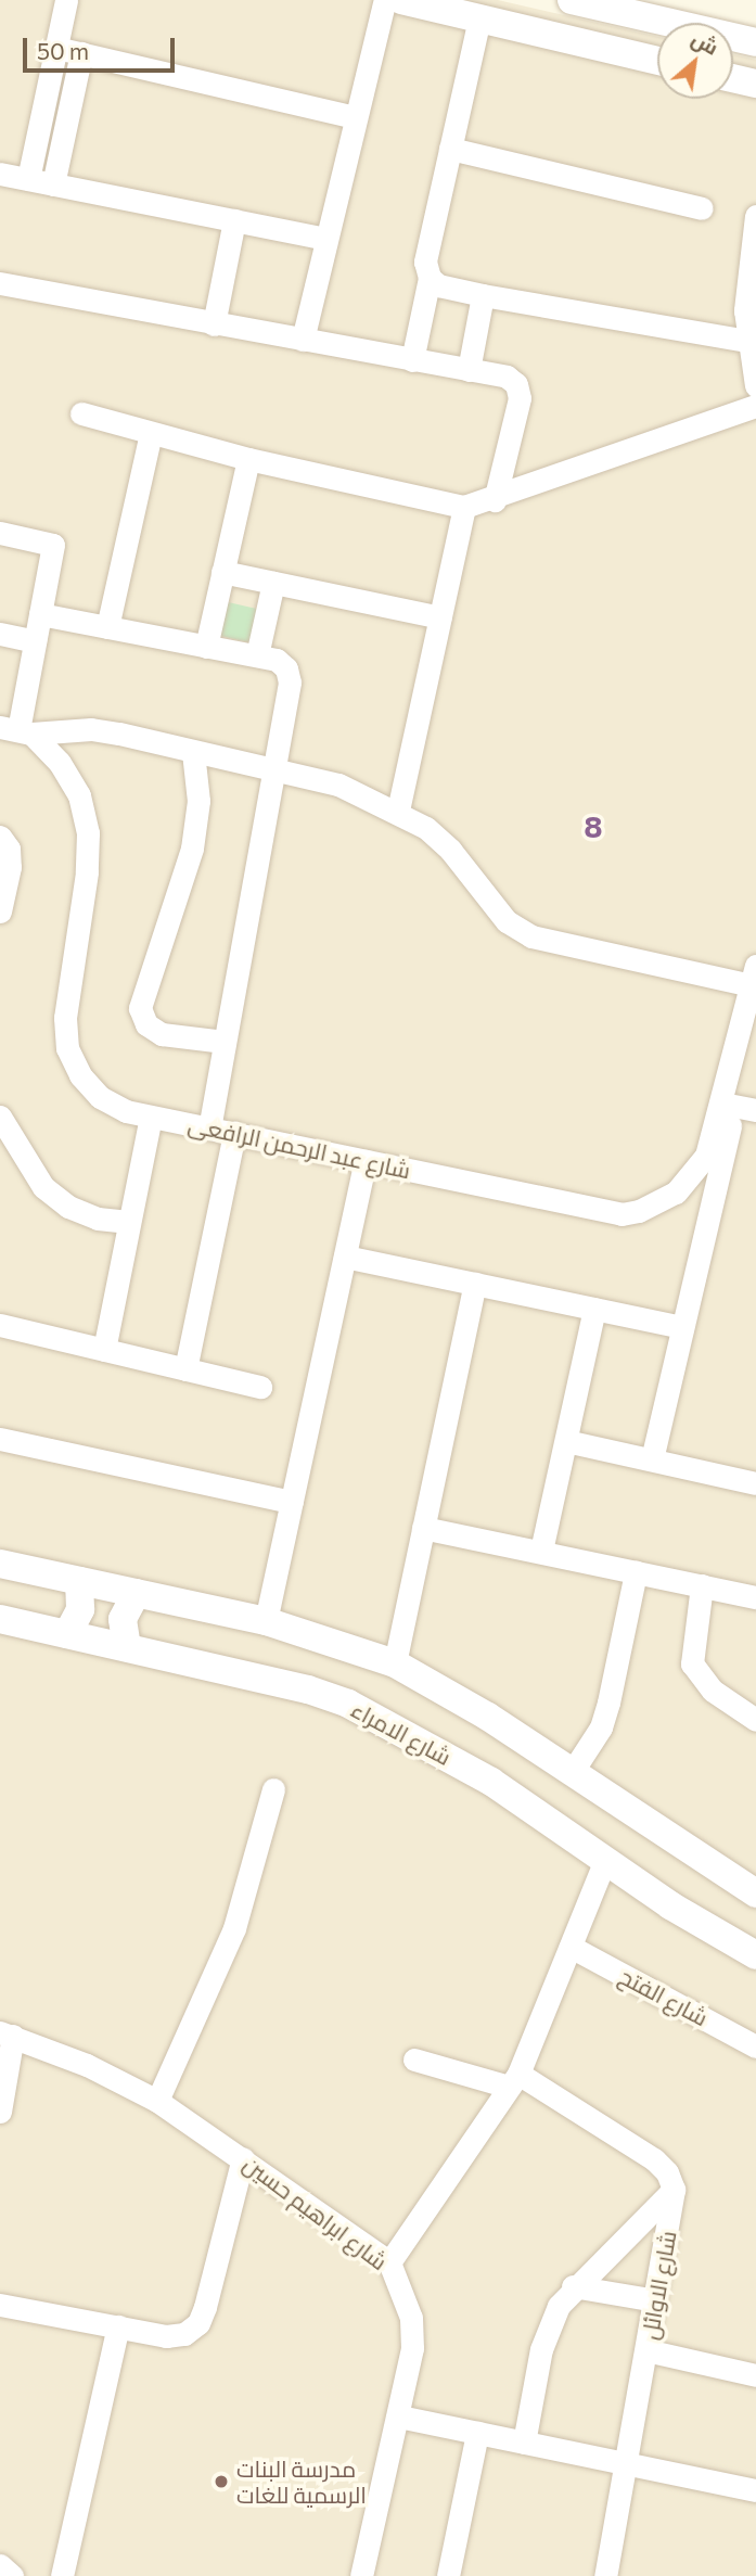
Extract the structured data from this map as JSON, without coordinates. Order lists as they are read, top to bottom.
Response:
{
  "streets": {
    "street": [
      "شارع عبد الرحمن الرافعى",
      "شارع الامراء",
      "شارع الفتح",
      "شارع ابراهيم حسين",
      "شارع الاوائل"
    ]
  },
  "districts": ["8"],
  "places": ["مدرسة البنات الرسمية للغات"],
  "scale_bar": "50 m",
  "north": "top right"
}
